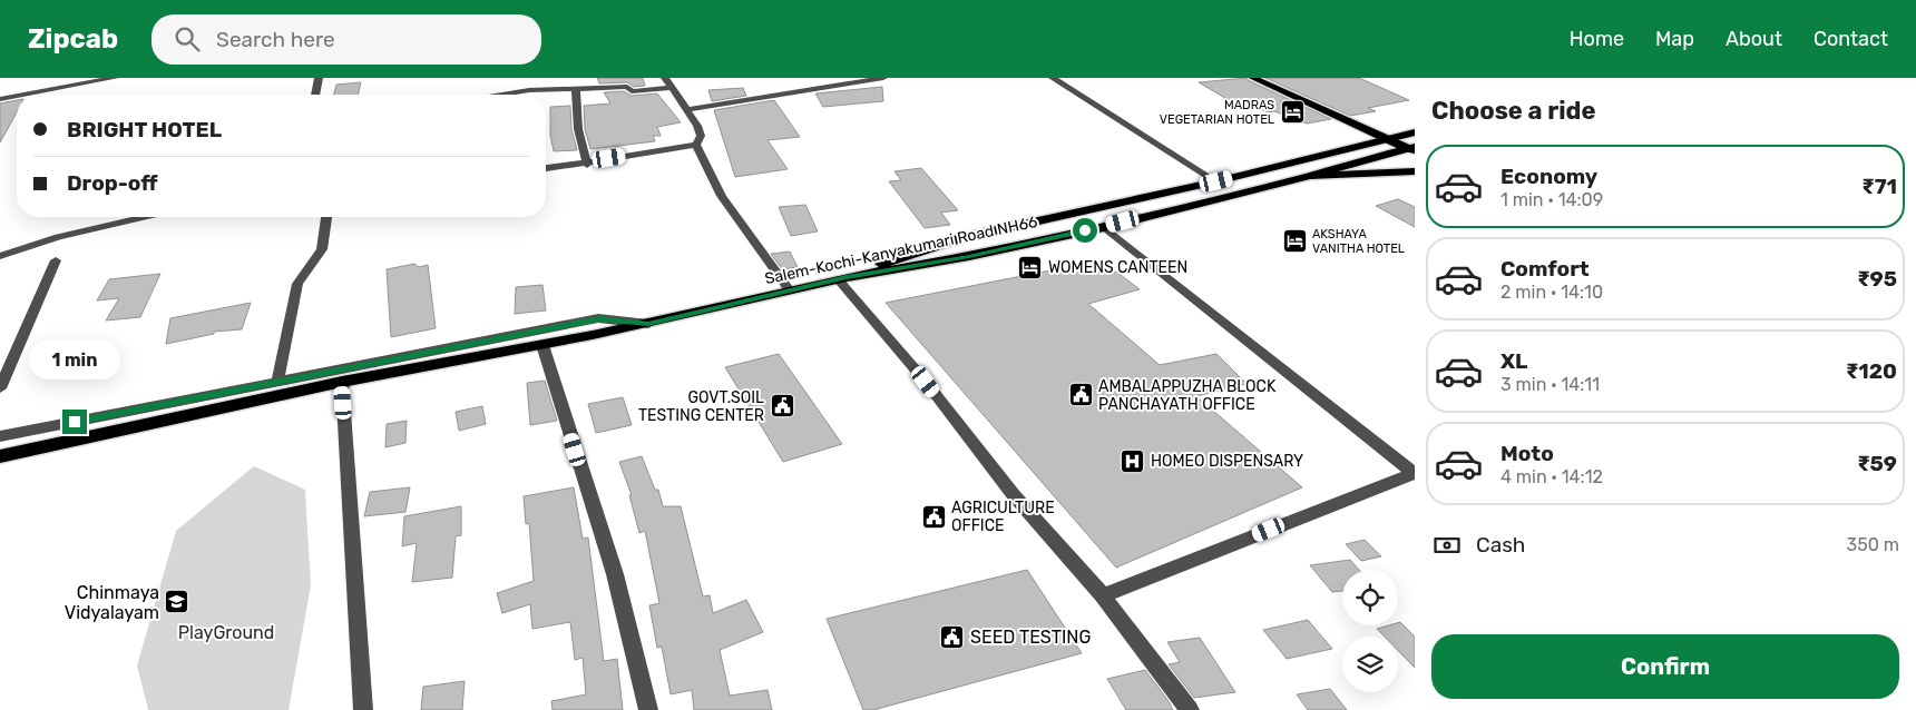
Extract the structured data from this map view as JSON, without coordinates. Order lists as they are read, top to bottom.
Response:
{
  "streets": {
    "highway": ["Salem-Kochi-Kanyakumari Road NH66"]
  },
  "parks": ["PlayGround"],
  "places": {
    "hotel": ["MADRAS VEGETARIAN HOTEL", "AKSHAYA VANITHA HOTEL", "WOMENS CANTEEN"],
    "public building": [
      "AMBALAPPUZHA BLOCK PANCHAYATH OFFICE",
      "GOVT.SOIL TESTING CENTER",
      "AGRICULTURE OFFICE",
      "SEED TESTING"
    ],
    "hospital": ["HOMEO DISPENSARY"],
    "school or university": ["Chinmaya Vidyalayam"]
  },
  "page": {
    "header": "Zipcab",
    "search": "Search here",
    "nav": [
      "Home",
      "Map",
      "About",
      "Contact"
    ],
    "heading": "Choose a ride",
    "banner": ["BRIGHT HOTEL", "Drop-off"],
    "list": [
      {
        "name": "Economy",
        "note": "1 min · 14:09",
        "value": "₹71"
      },
      {
        "name": "Comfort",
        "note": "2 min · 14:10",
        "value": "₹95"
      },
      {
        "name": "XL",
        "note": "3 min · 14:11",
        "value": "₹120"
      },
      {
        "name": "Moto",
        "note": "4 min · 14:12",
        "value": "₹59"
      }
    ],
    "bubble": "1 min",
    "pay": ["Cash", "350 m"],
    "buttons": "Confirm"
  }
}
